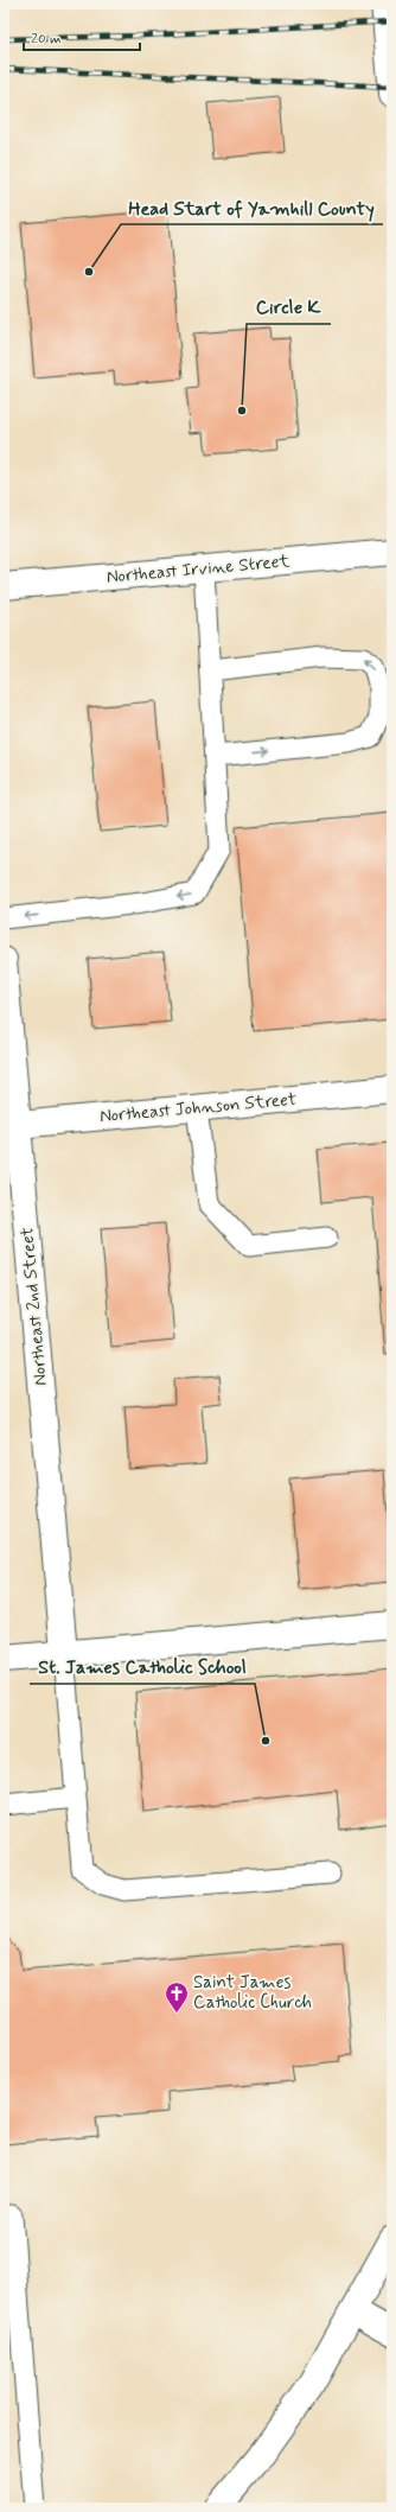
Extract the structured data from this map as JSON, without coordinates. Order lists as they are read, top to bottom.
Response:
{
  "streets": {
    "street": ["Northeast Irvine Street", "Northeast Johnson Street", "Northeast 2nd Street"]
  },
  "crossings": [
    ["Northeast Johnson Street", "Northeast 2nd Street"]
  ],
  "places": {
    "other": ["Head Start of Yamhill County", "Circle K", "St. James Catholic School"],
    "church": ["Saint James Catholic Church"]
  },
  "scale_bar": "20 m"
}
